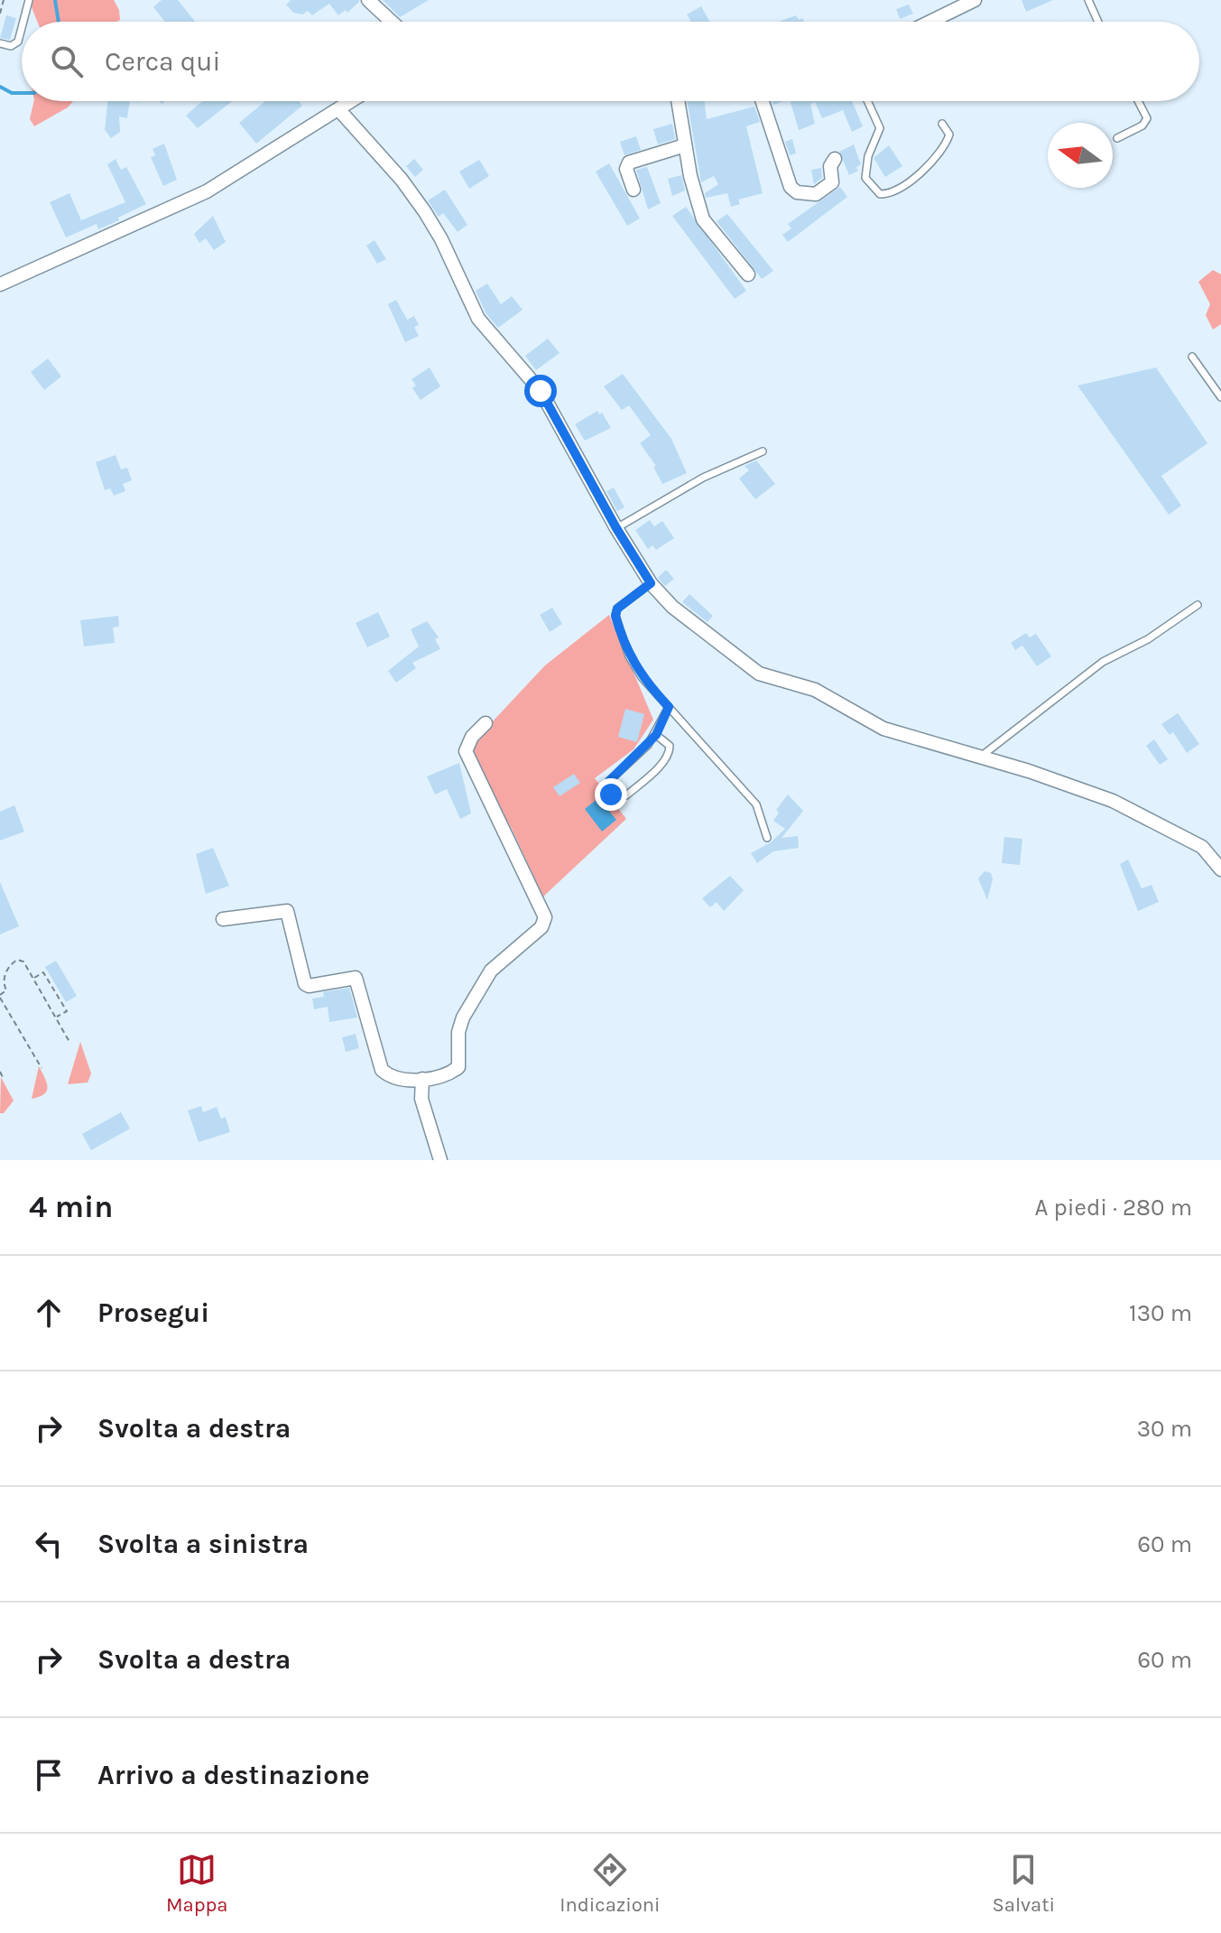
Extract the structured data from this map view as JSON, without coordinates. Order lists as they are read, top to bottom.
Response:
{
  "north": "left",
  "page": {
    "search": "Cerca qui",
    "heading": ["4 min", "A piedi · 280 m"],
    "list": [
      ["Prosegui", "130 m"],
      ["Svolta a destra", "30 m"],
      ["Svolta a sinistra", "60 m"],
      ["Svolta a destra", "60 m"],
      "Arrivo a destinazione"
    ],
    "nav": ["Mappa", "Indicazioni", "Salvati"]
  }
}
